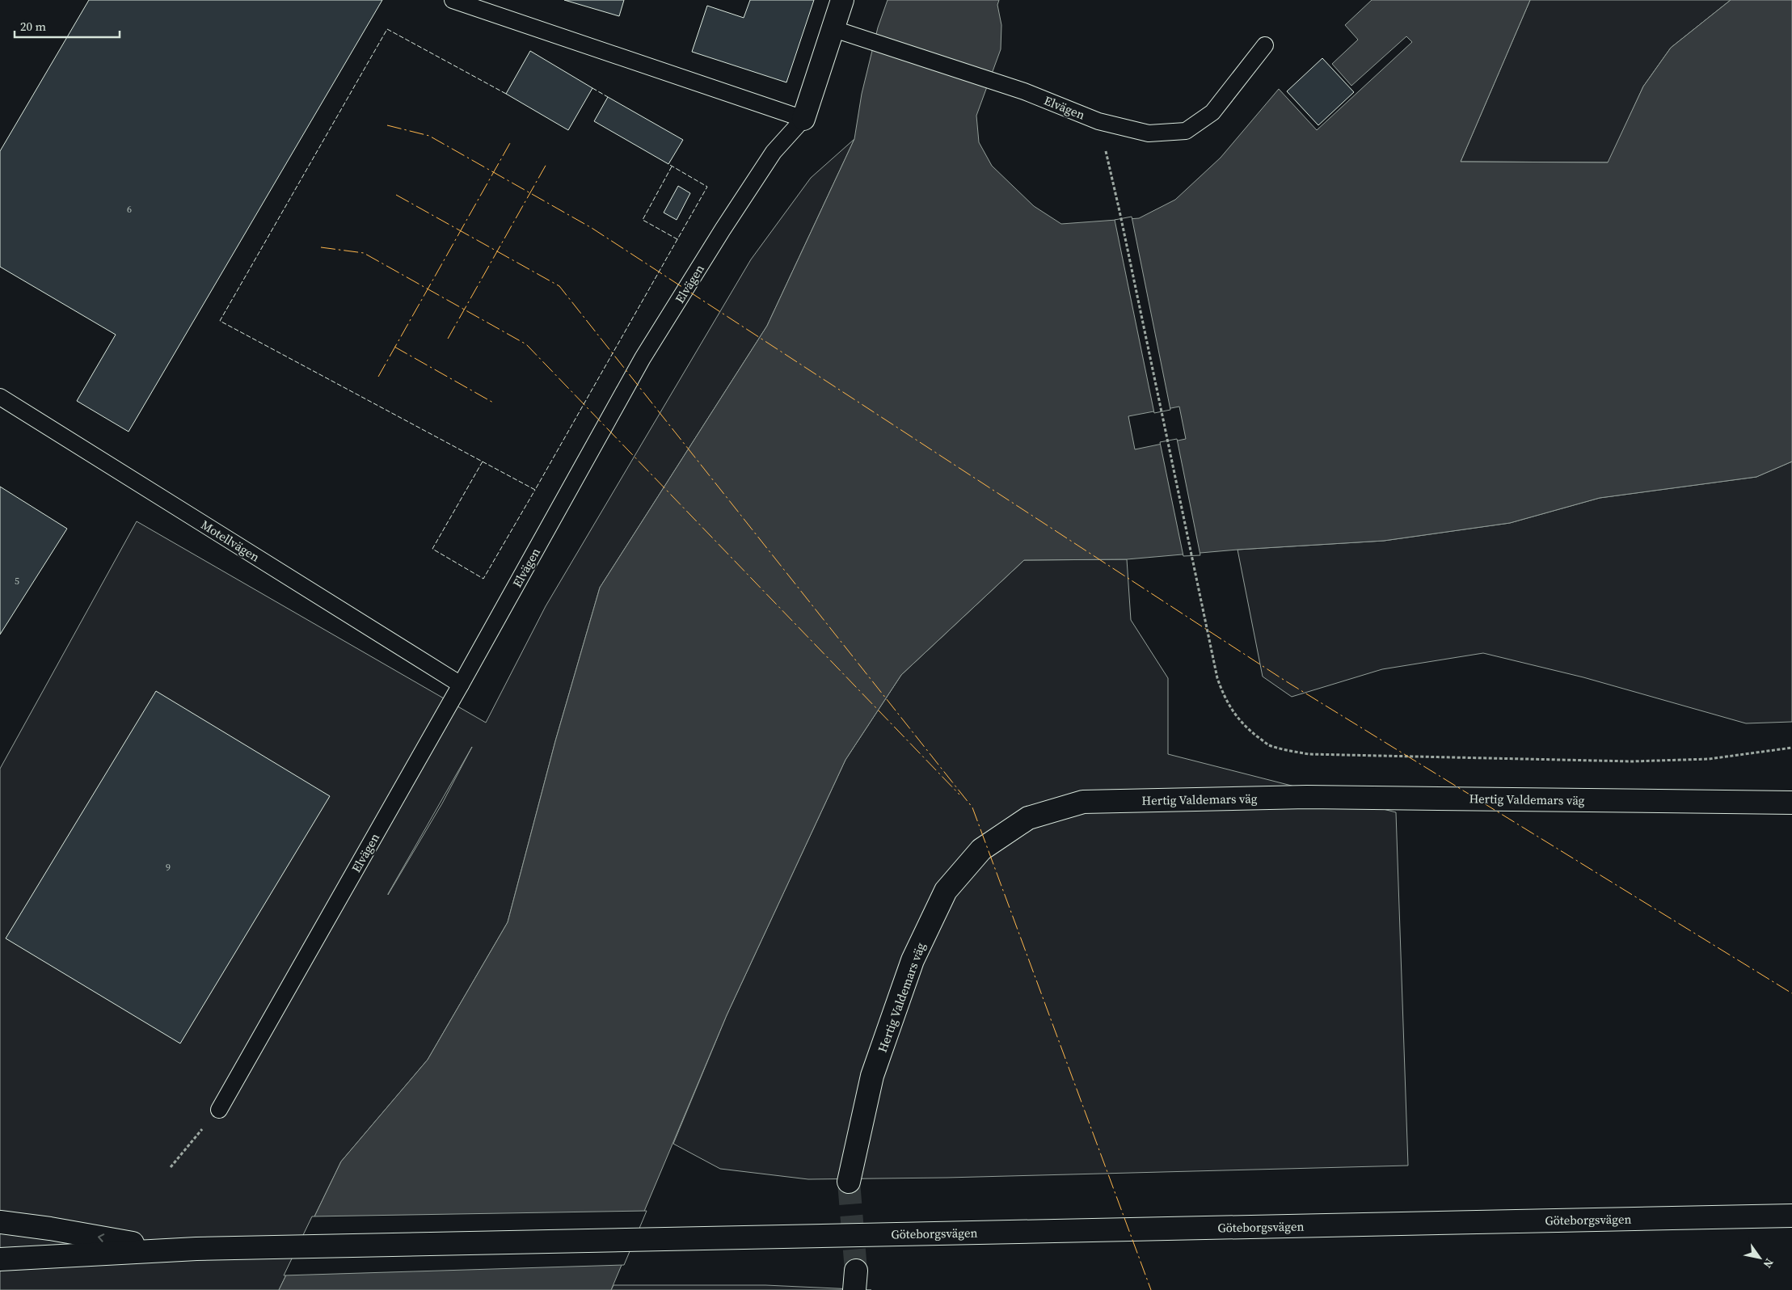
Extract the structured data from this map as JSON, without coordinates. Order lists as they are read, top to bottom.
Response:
{
  "streets": {
    "main road": ["Elvägen", "Hertig Valdemars väg", "Göteborgsvägen"],
    "lane": ["Motellvägen"]
  },
  "crossings": [
    ["Elvägen", "Motellvägen"]
  ],
  "house_numbers": ["6", "5", "9"],
  "scale_bar": "20 m",
  "north": "bottom right"
}
